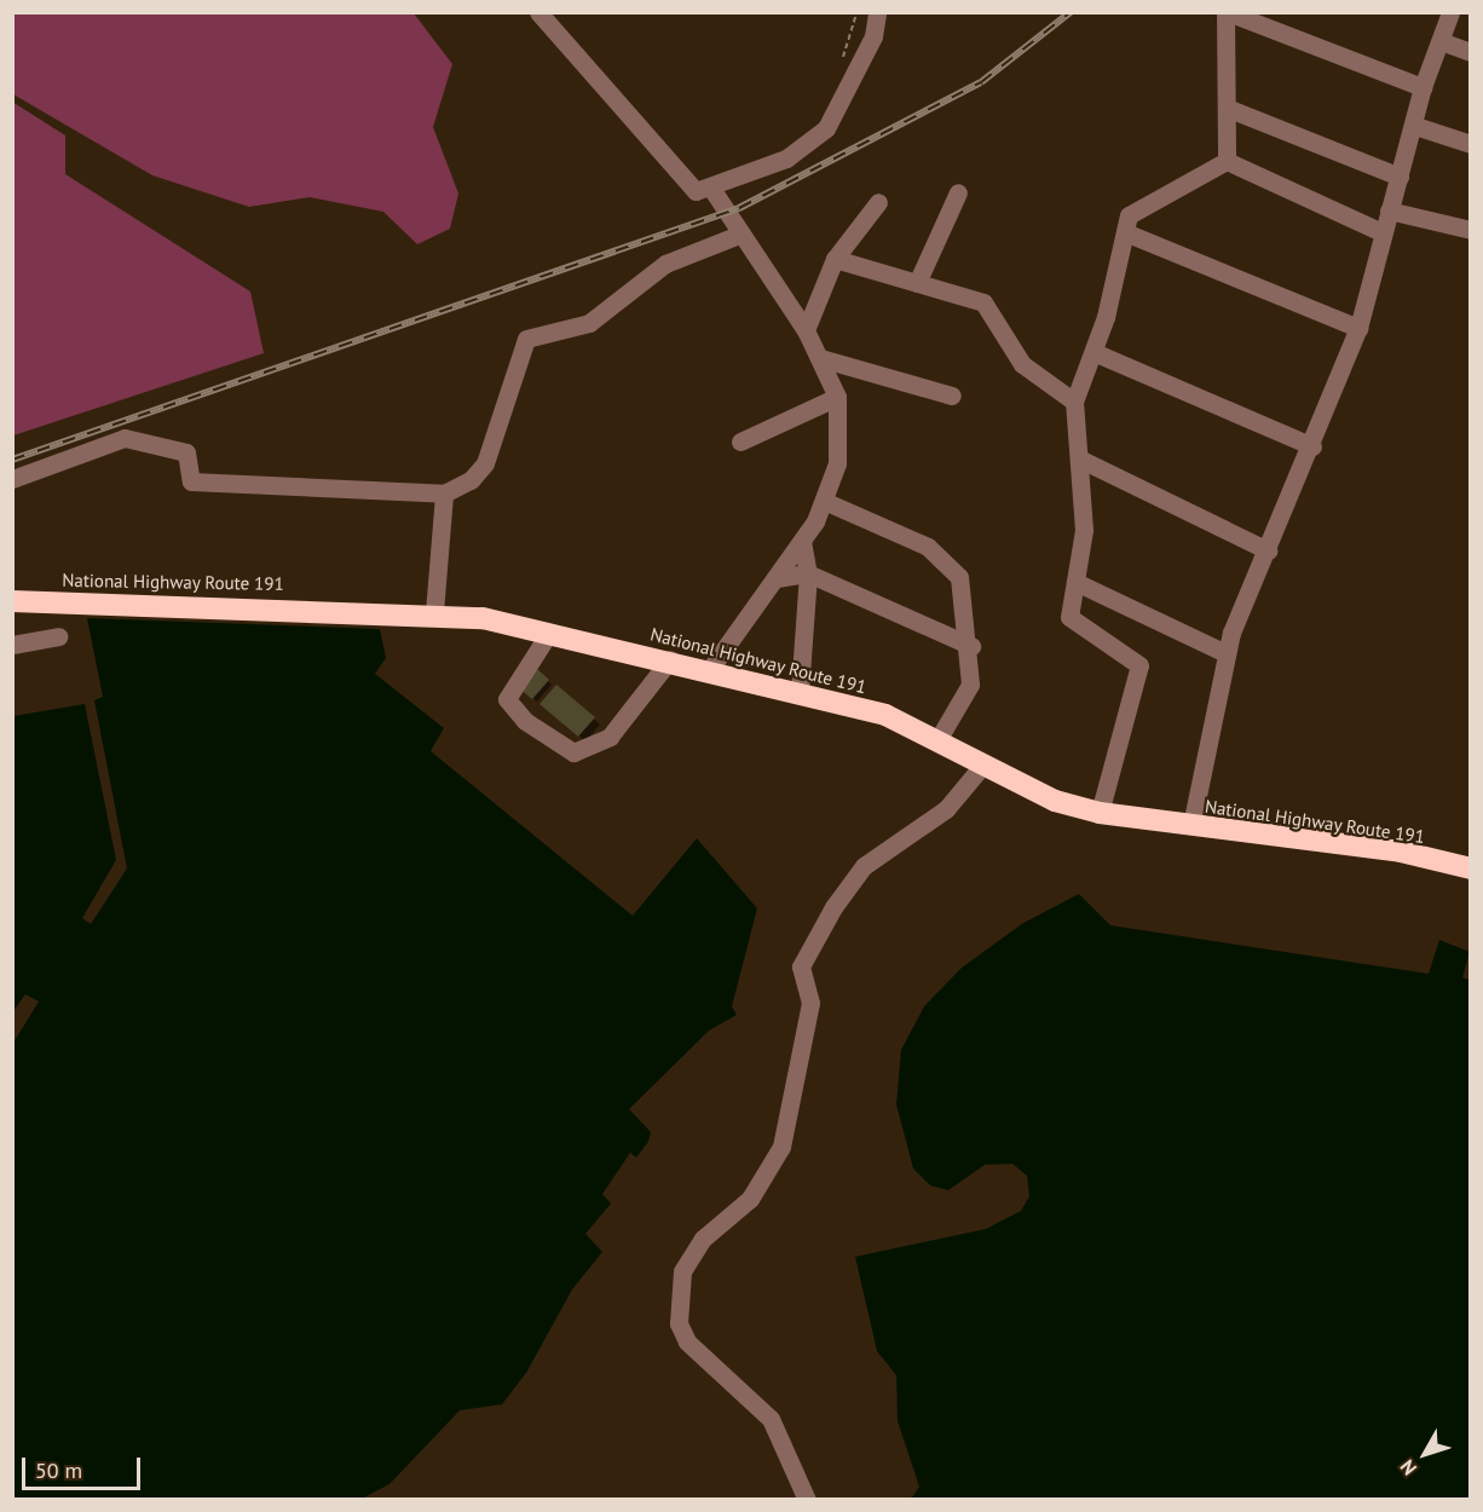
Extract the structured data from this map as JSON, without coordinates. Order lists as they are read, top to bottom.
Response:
{
  "streets": {
    "highway": ["National Highway Route 191"]
  },
  "scale_bar": "50 m",
  "north": "bottom left"
}
